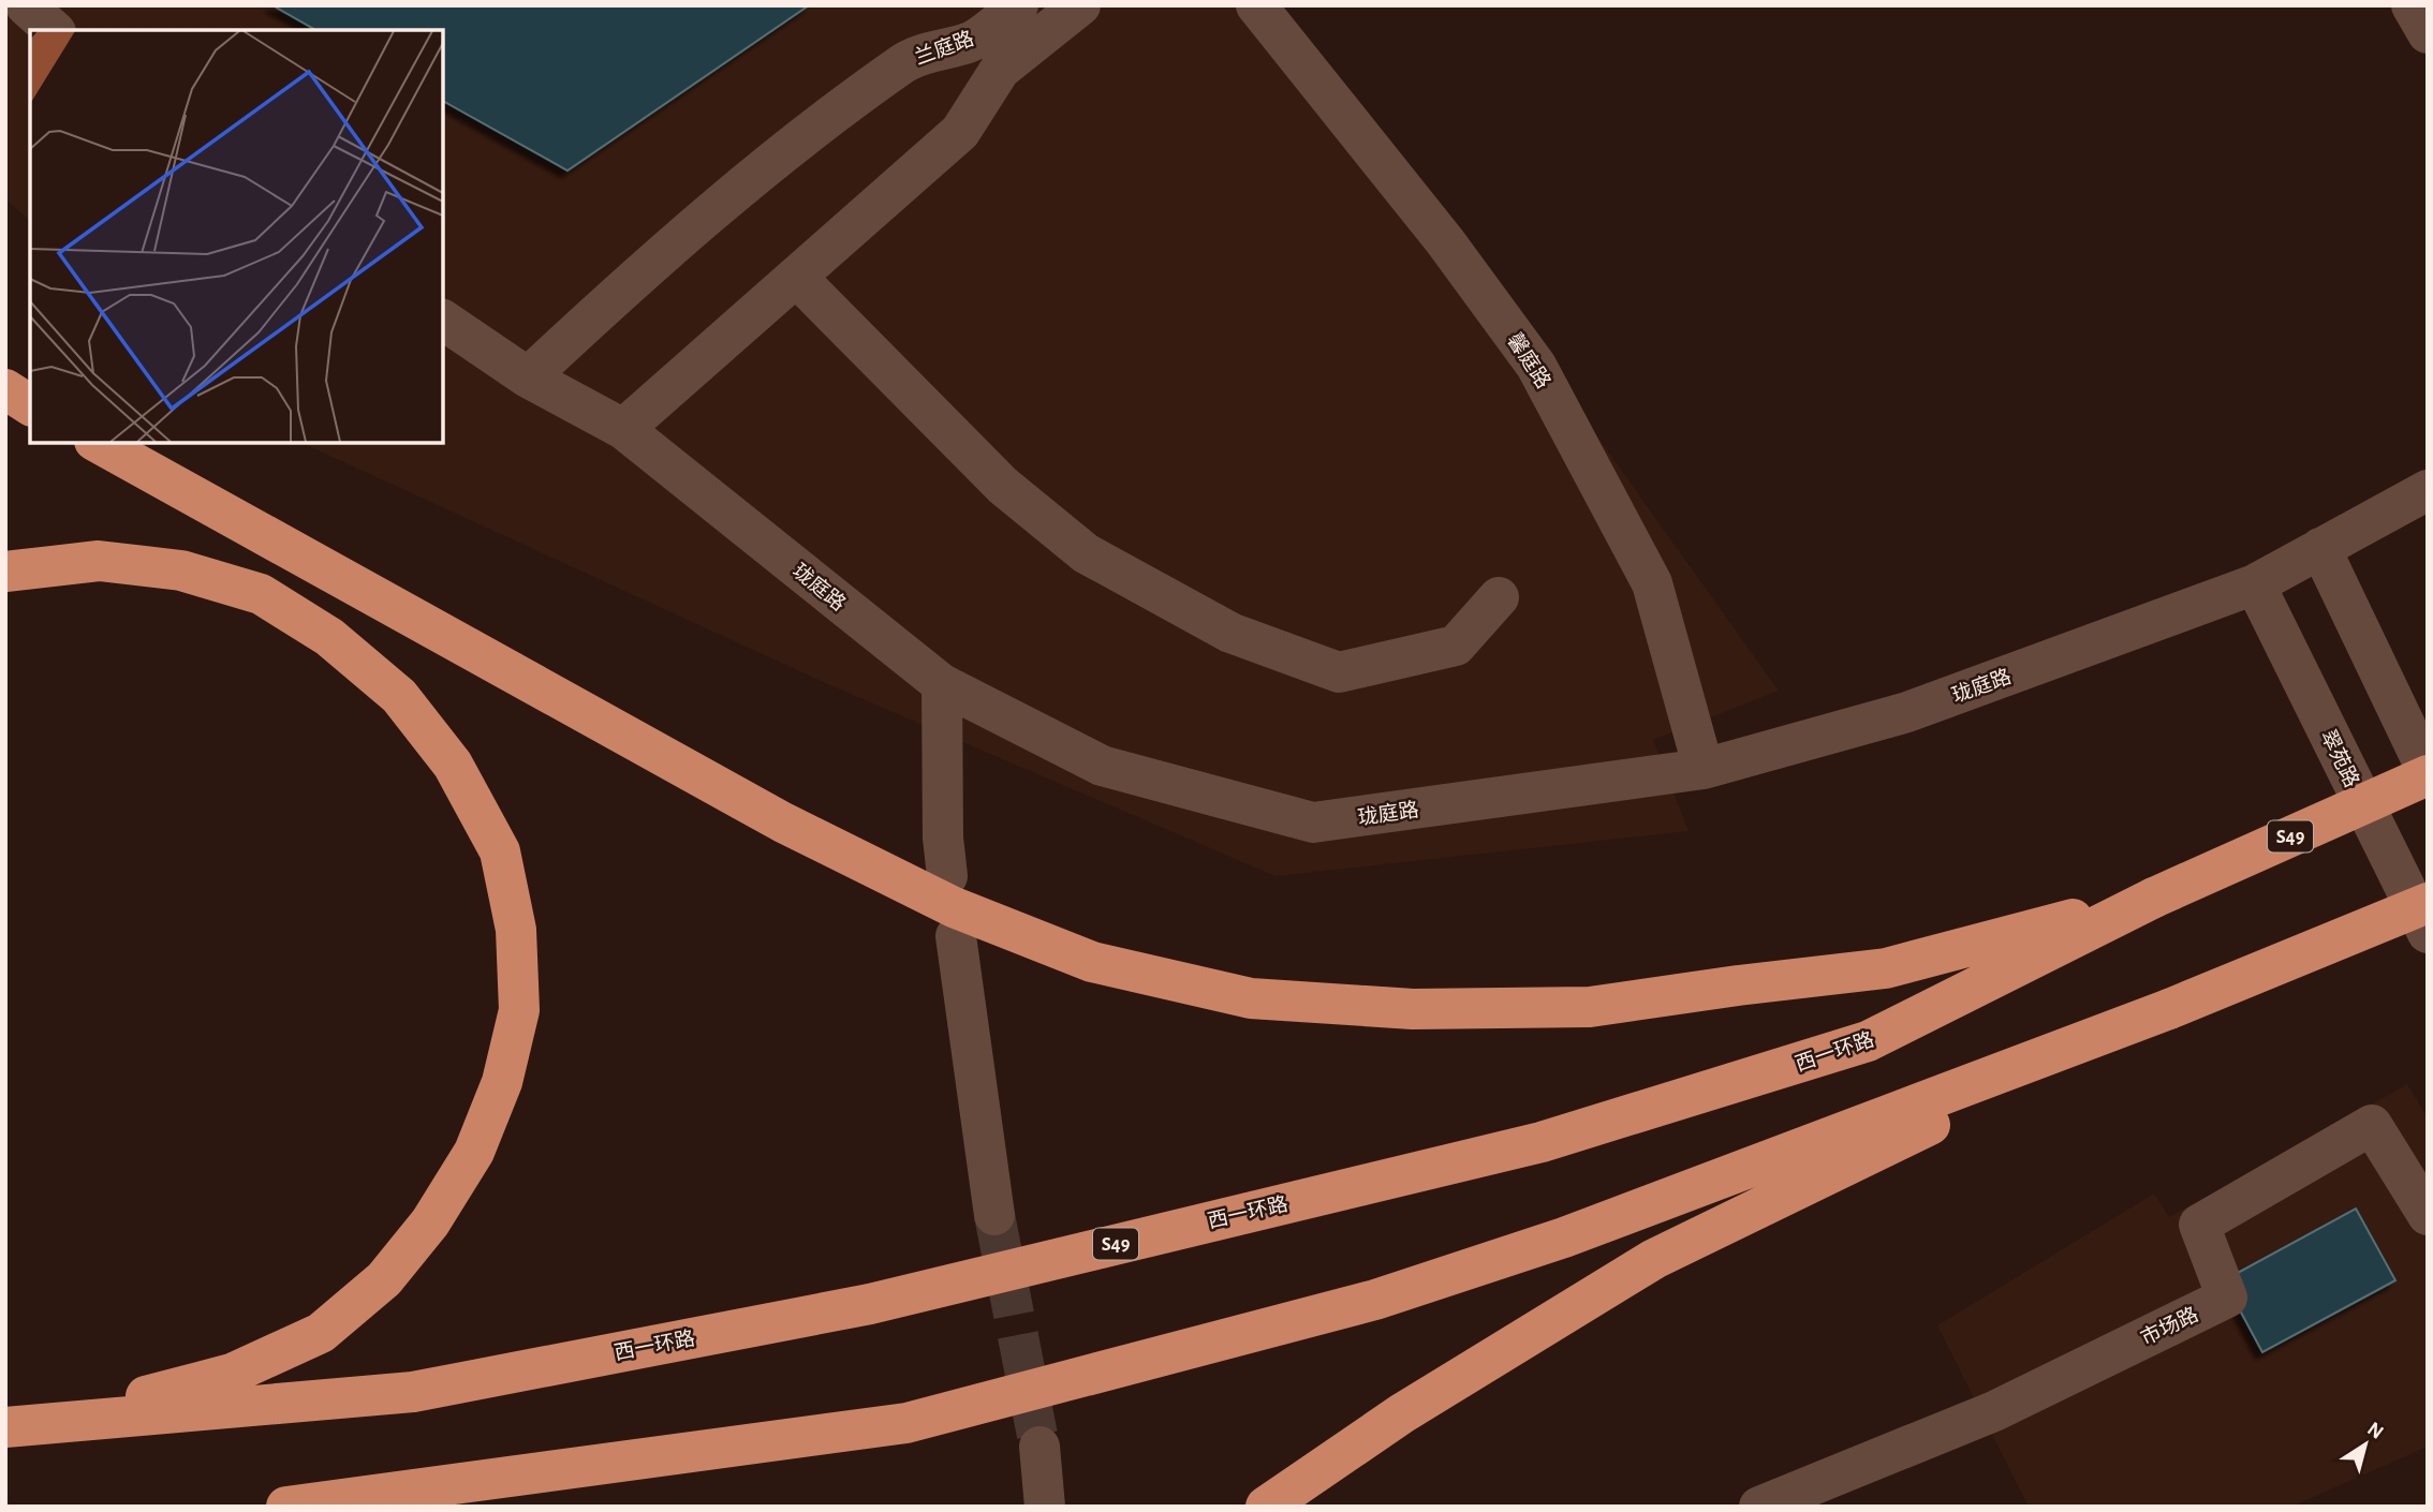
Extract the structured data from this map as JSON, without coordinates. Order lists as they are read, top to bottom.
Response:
{
  "streets": {
    "highway": ["S49", "西一环路"],
    "street": [
      "兰庭路",
      "馨庭路",
      "珑庭路",
      "翠苑路",
      "市场路"
    ]
  },
  "crossings": [
    ["兰庭路", "珑庭路"],
    ["馨庭路", "珑庭路"],
    ["珑庭路", "翠苑路"]
  ],
  "north": "top right"
}
